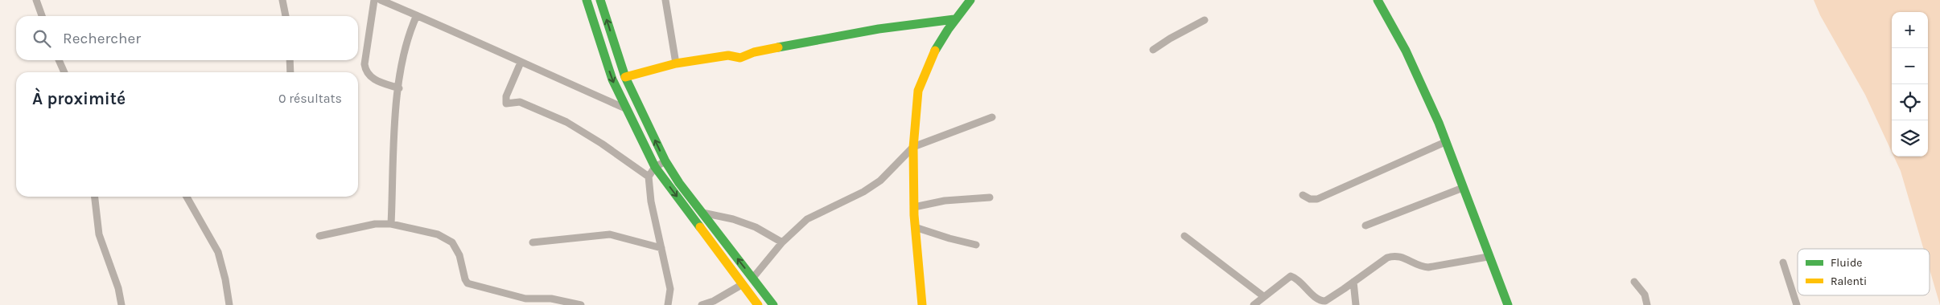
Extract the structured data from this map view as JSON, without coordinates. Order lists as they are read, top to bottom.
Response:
{
  "legend": ["Fluide", "Ralenti"],
  "page": {
    "map_buttons": ["+", "−"],
    "search": "Rechercher",
    "heading": ["À proximité", "0 résultats"]
  }
}
